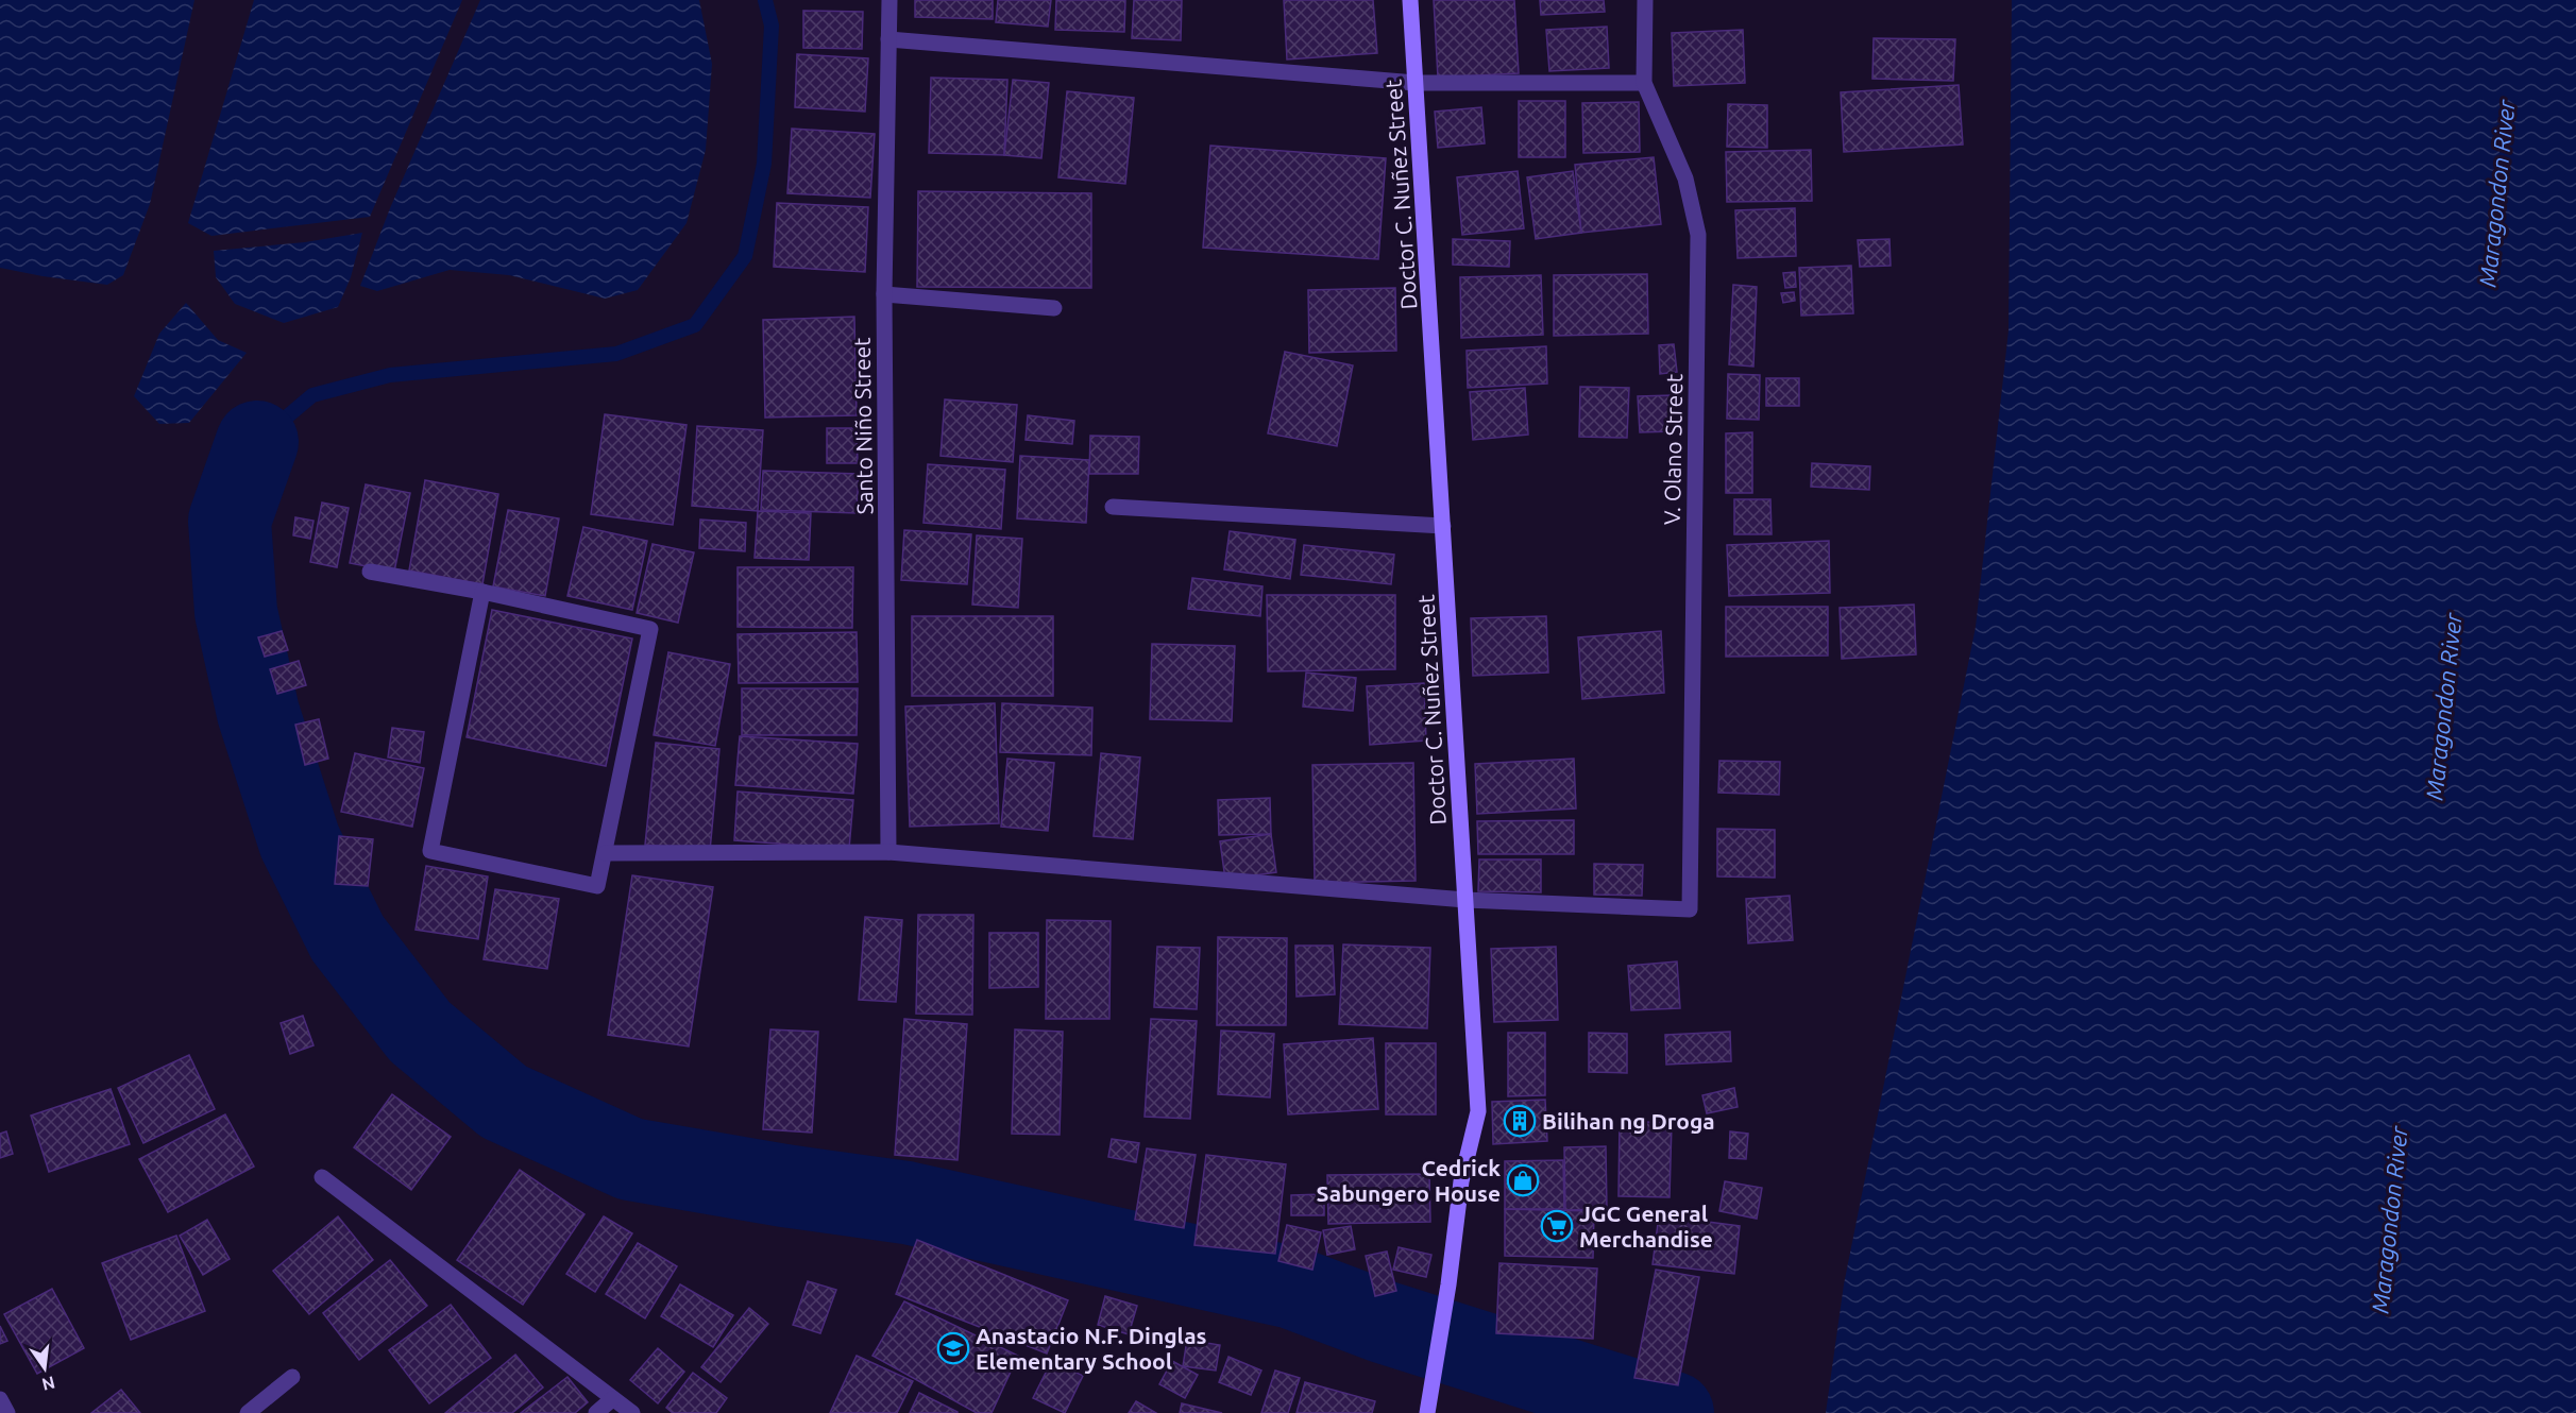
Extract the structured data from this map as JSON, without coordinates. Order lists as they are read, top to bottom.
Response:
{
  "streets": {
    "main road": ["Doctor C. Nuñez Street"],
    "street": ["Santo Niño Street", "V. Olano Street"]
  },
  "crossings": [
    ["Doctor C. Nuñez Street", "V. Olano Street"]
  ],
  "water": ["Maragondon River"],
  "places": {
    "building": ["Bilihan ng Droga"],
    "shop": ["Cedrick Sabungero House"],
    "supermarket": ["JGC General Merchandise"],
    "school or university": ["Anastacio N.F. Dinglas Elementary School"]
  },
  "north": "bottom"
}
